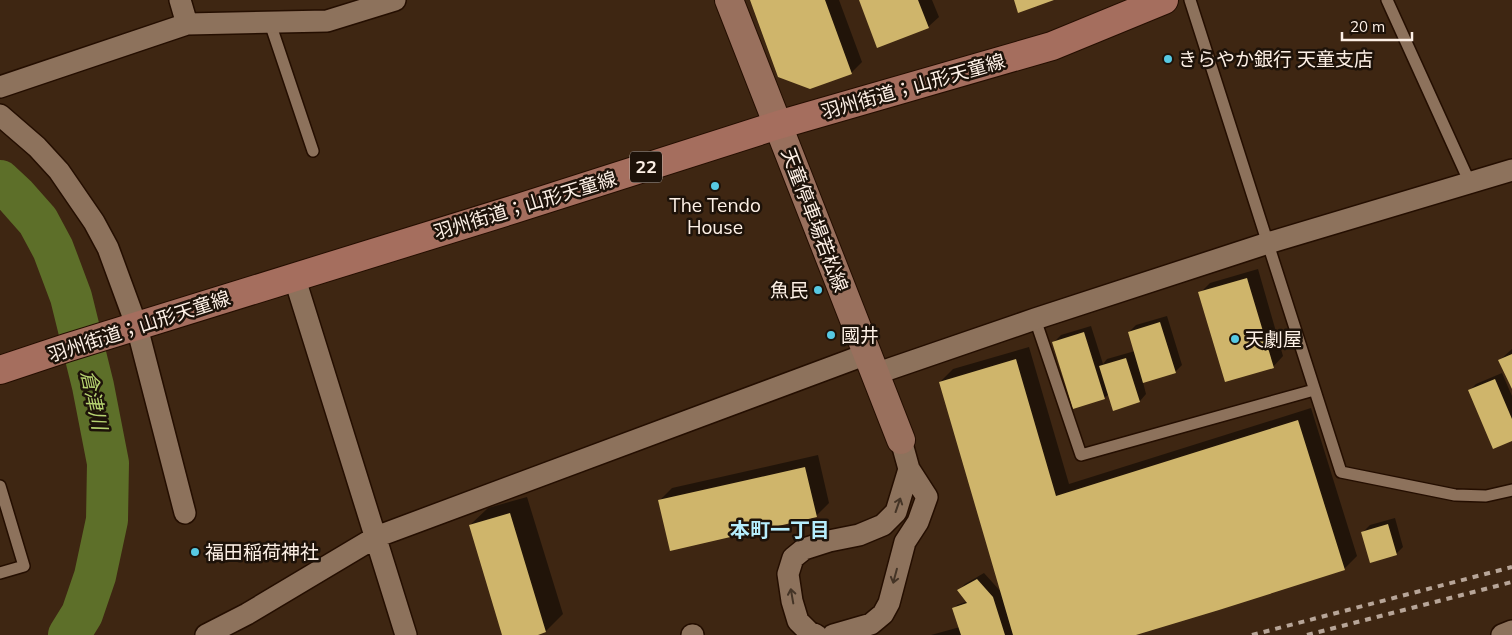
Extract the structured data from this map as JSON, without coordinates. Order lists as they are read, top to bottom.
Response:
{
  "streets": {
    "main road": ["羽州街道；山形天童線", "22", "天童停車場若松線"]
  },
  "crossings": [
    ["羽州街道；山形天童線", "天童停車場若松線"]
  ],
  "districts": ["本町一丁目"],
  "water": ["倉津川"],
  "places": [
    "きらやか銀行 天童支店",
    "The Tendo House",
    "魚民",
    "國井",
    "天劇屋",
    "福田稲荷神社"
  ],
  "scale_bar": "20 m"
}
